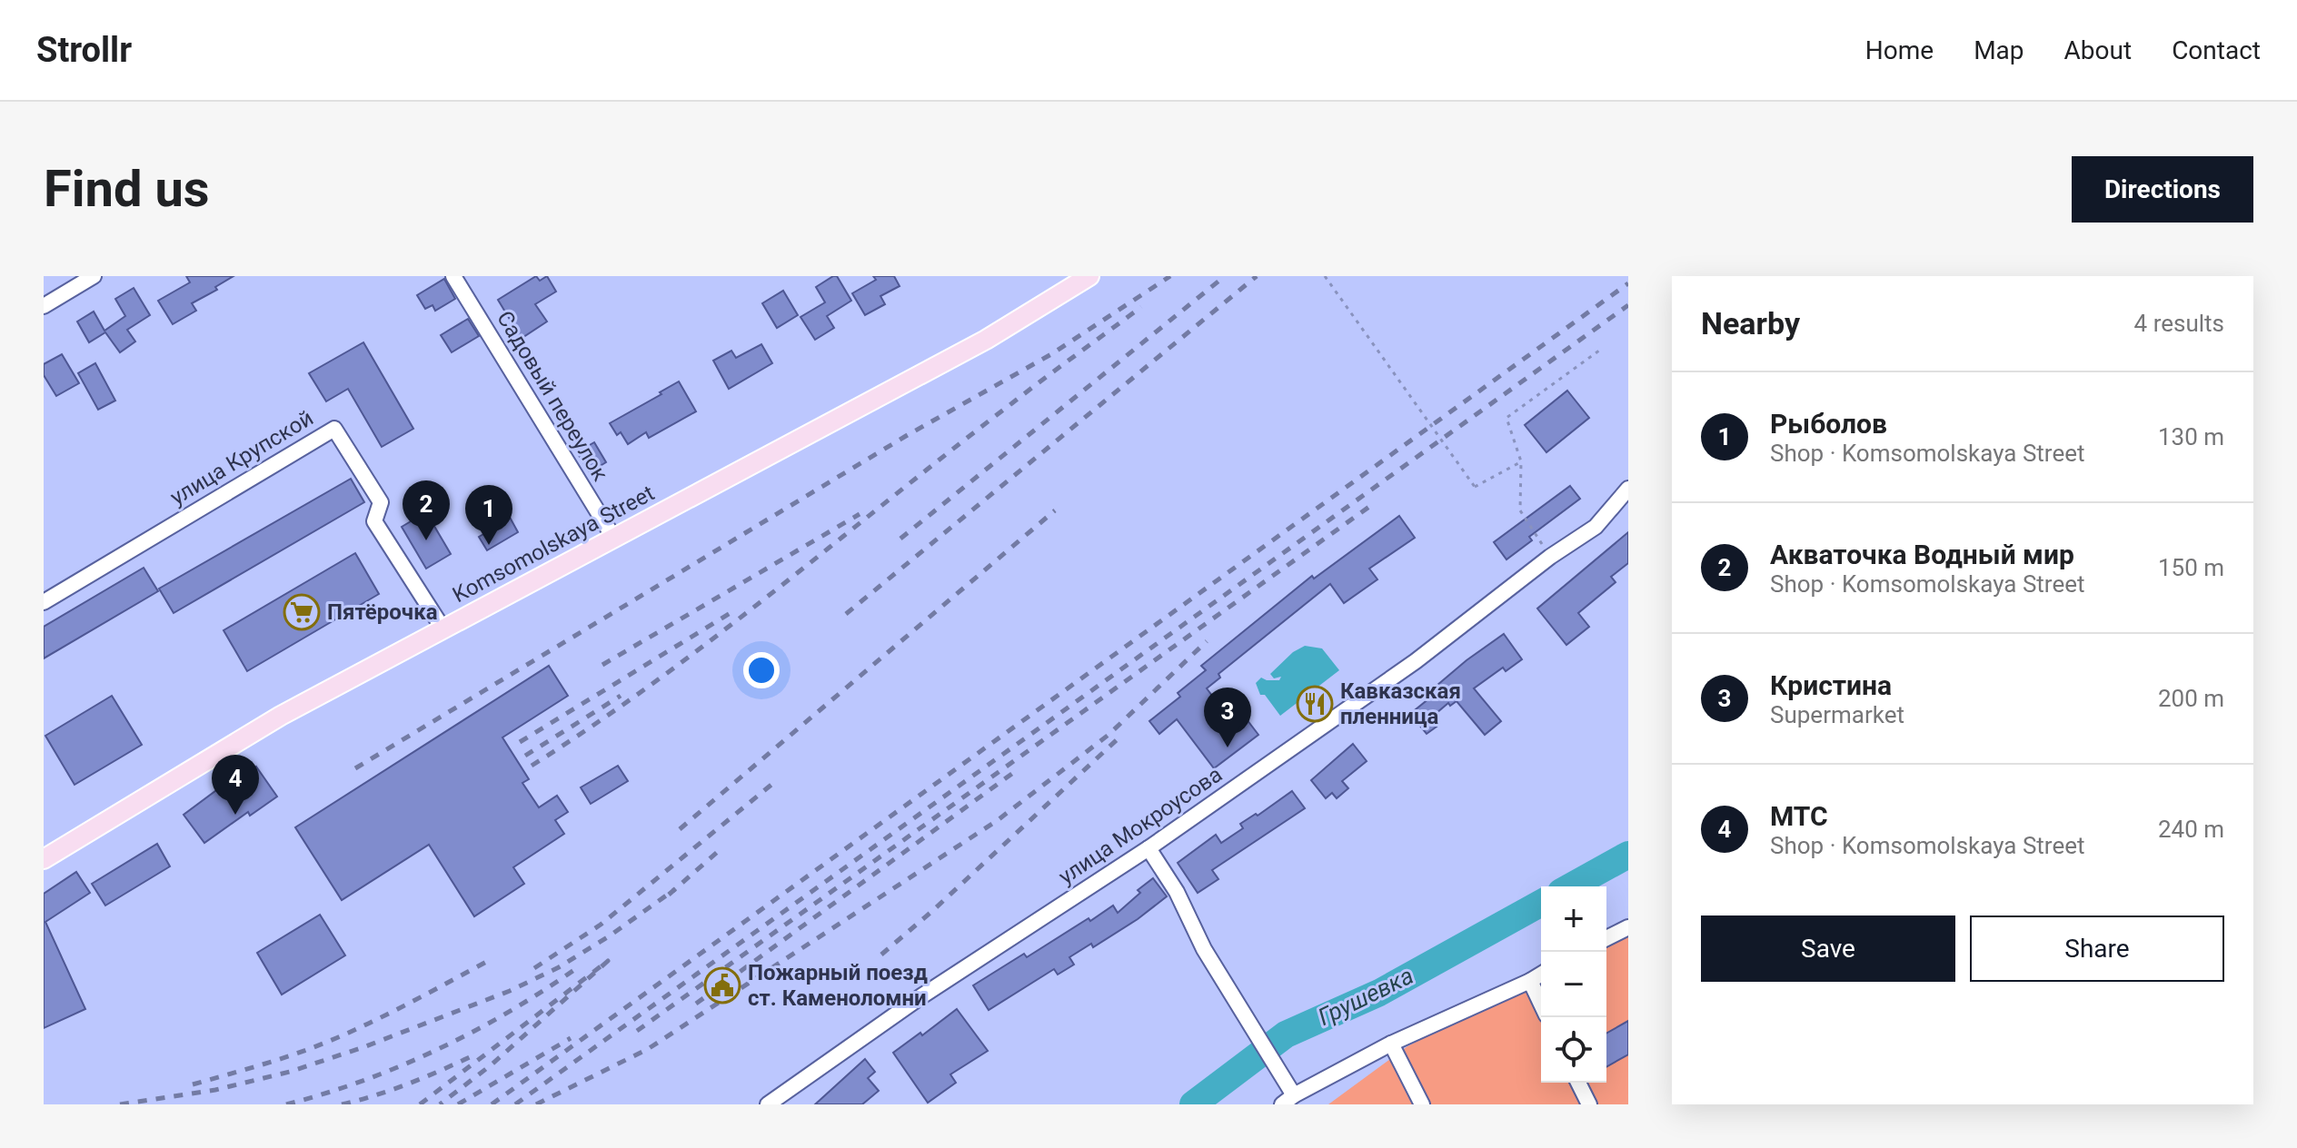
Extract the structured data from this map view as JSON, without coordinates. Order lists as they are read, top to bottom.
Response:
{
  "streets": {
    "main road": ["Komsomolskaya Street"],
    "street": ["Садовый переулок", "улица Крупской", "улица Мокроусова"]
  },
  "crossings": [
    ["Садовый переулок", "Komsomolskaya Street"],
    ["улица Крупской", "Komsomolskaya Street"]
  ],
  "water": ["Грушевка"],
  "places": {
    "supermarket": ["Пятёрочка"],
    "restaurant": ["Кавказская пленница"],
    "public building": ["Пожарный поезд ст. Каменоломни"]
  },
  "page": {
    "header": "Strollr",
    "nav": [
      "Home",
      "Map",
      "About",
      "Contact"
    ],
    "buttons": [
      "Directions",
      ["Save", "Share"]
    ],
    "title": "Find us",
    "heading": ["Nearby", "4 results"],
    "list": [
      {
        "mark": "1",
        "name": "Рыболов",
        "note": "Shop · Komsomolskaya Street",
        "value": "130 m"
      },
      {
        "mark": "2",
        "name": "Акваточка Водный мир",
        "note": "Shop · Komsomolskaya Street",
        "value": "150 m"
      },
      {
        "mark": "3",
        "name": "Кристина",
        "note": "Supermarket",
        "value": "200 m"
      },
      {
        "mark": "4",
        "name": "МТС",
        "note": "Shop · Komsomolskaya Street",
        "value": "240 m"
      }
    ],
    "pins": [
      "2",
      "1",
      "3",
      "4"
    ],
    "map_buttons": ["+", "−"]
  }
}
